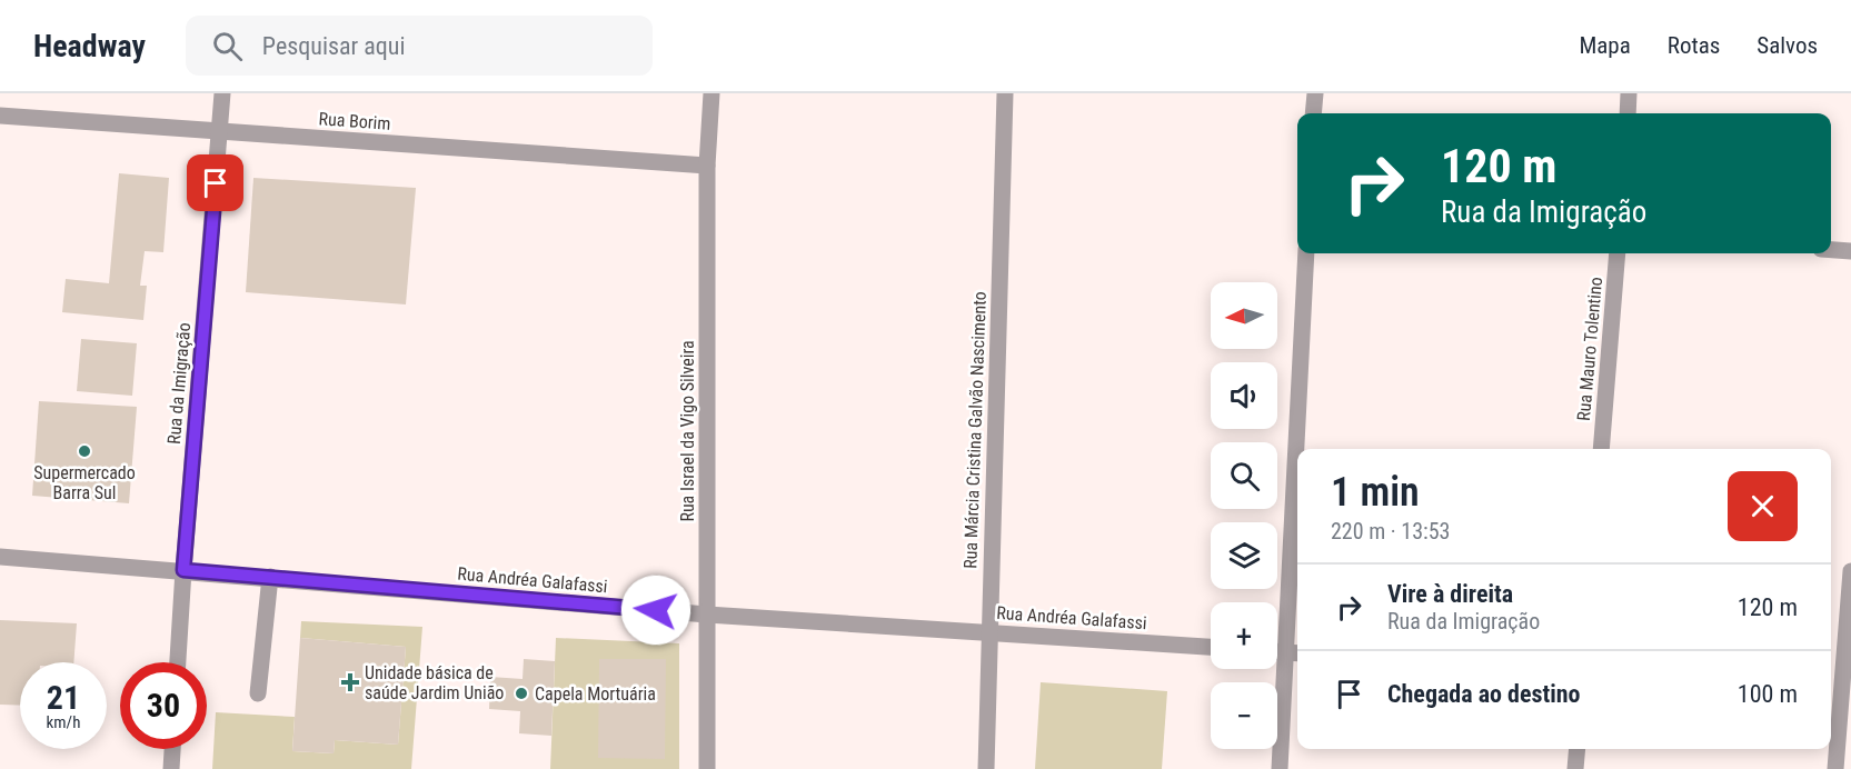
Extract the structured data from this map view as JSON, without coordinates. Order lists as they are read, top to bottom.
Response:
{
  "streets": {
    "street": [
      "Rua Borim",
      "Rua Mauro Tolentino",
      "Rua da Imigração",
      "Rua Márcia Cristina Galvão Nascimento",
      "Rua Israel da Vigo Silveira",
      "Rua Andréa Galafassi"
    ]
  },
  "crossings": [
    ["Rua Borim", "Rua da Imigração"],
    ["Rua Borim", "Rua Israel da Vigo Silveira"],
    ["Rua da Imigração", "Rua Andréa Galafassi"],
    ["Rua Márcia Cristina Galvão Nascimento", "Rua Andréa Galafassi"],
    ["Rua Israel da Vigo Silveira", "Rua Andréa Galafassi"]
  ],
  "places": {
    "other": ["Supermercado Barra Sul", "Capela Mortuária"],
    "health": ["Unidade básica de saúde Jardim União"]
  },
  "north": "left",
  "page": {
    "header": "Headway",
    "search": "Pesquisar aqui",
    "nav": ["Mapa", "Rotas", "Salvos"],
    "turn": ["120 m", "Rua da Imigração"],
    "map_buttons": ["+", "−"],
    "heading": ["1 min", "220 m · 13:53"],
    "list": [
      {
        "name": "Vire à direita",
        "note": "Rua da Imigração",
        "value": "120 m"
      },
      {
        "name": "Chegada ao destino",
        "value": "100 m"
      }
    ],
    "speed": "21 km/h",
    "limit": "30"
  }
}
